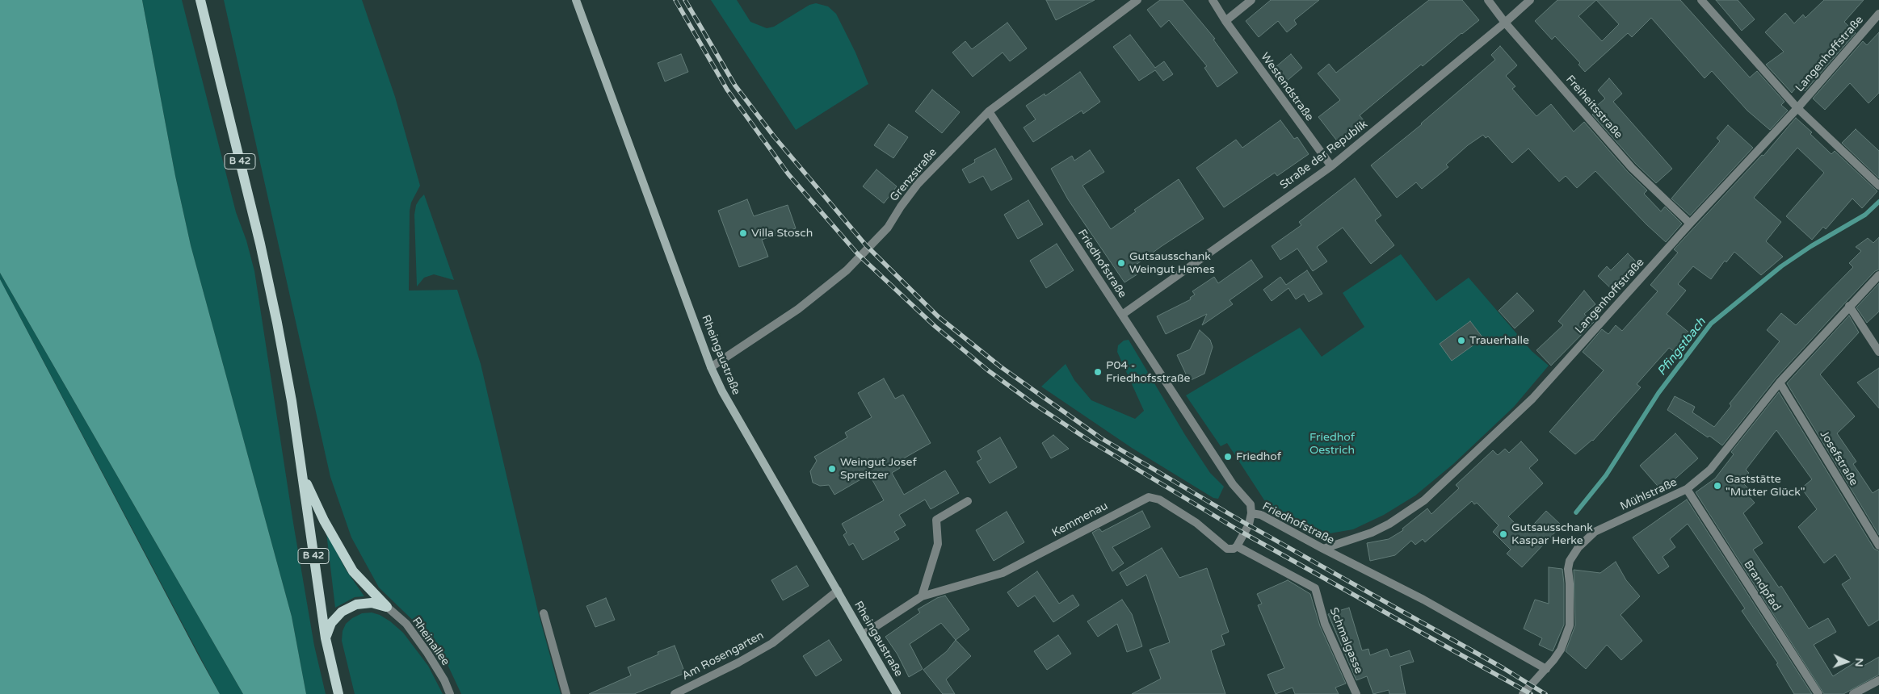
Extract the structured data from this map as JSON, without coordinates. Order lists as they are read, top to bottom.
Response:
{
  "streets": {
    "main road": ["B 42", "Rheingaustraße"],
    "street": [
      "Langenhoffstraße",
      "Westendstraße",
      "Freiheitsstraße",
      "Straße der Republik",
      "Grenzstraße",
      "Friedhofstraße",
      "Josefstraße",
      "Mühlstraße",
      "Kemmenau",
      "Brandpfad",
      "Schmalgasse",
      "Rheinallee",
      "Am Rosengarten"
    ]
  },
  "crossings": [
    ["Langenhoffstraße", "Freiheitsstraße"],
    ["Langenhoffstraße", "Friedhofstraße"],
    ["Westendstraße", "Straße der Republik"],
    ["Freiheitsstraße", "Straße der Republik"],
    ["Straße der Republik", "Friedhofstraße"],
    ["Grenzstraße", "Friedhofstraße"],
    ["Grenzstraße", "Rheingaustraße"],
    ["Friedhofstraße", "Mühlstraße"],
    ["Rheingaustraße", "Kemmenau"],
    ["Rheingaustraße", "Am Rosengarten"],
    ["Josefstraße", "Mühlstraße"],
    ["Mühlstraße", "Brandpfad"],
    ["Kemmenau", "Schmalgasse"]
  ],
  "water": ["Pfingstbach"],
  "parks": ["Friedhof Oestrich"],
  "places": [
    "Villa Stosch",
    "Gutsausschank Weingut Hemes",
    "Trauerhalle",
    "P04 - Friedhofsstraße",
    "Friedhof",
    "Weingut Josef Spreitzer",
    "Gaststätte \"Mutter Glück\"",
    "Gutsausschank Kaspar Herke"
  ],
  "north": "right"
}
